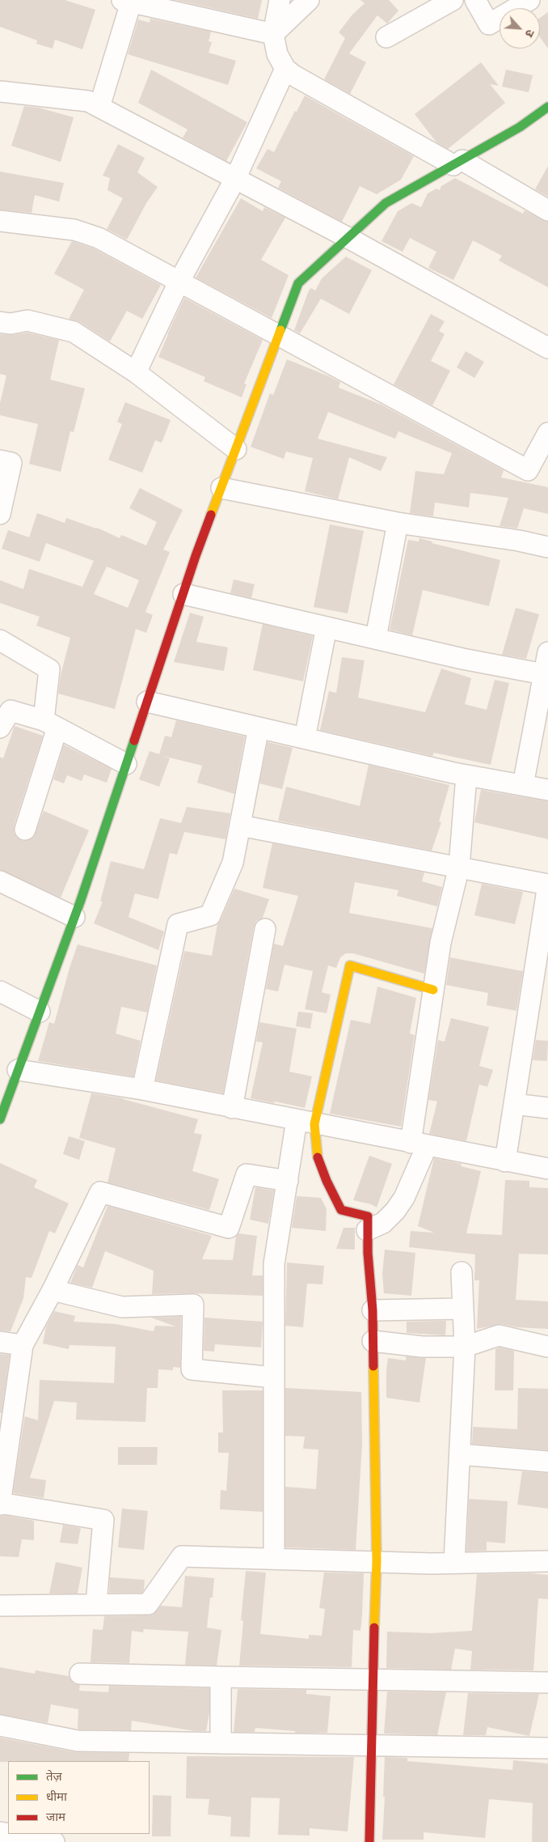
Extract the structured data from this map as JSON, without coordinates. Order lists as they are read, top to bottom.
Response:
{
  "legend": ["तेज़", "धीमा", "जाम"],
  "north": "bottom right"
}
